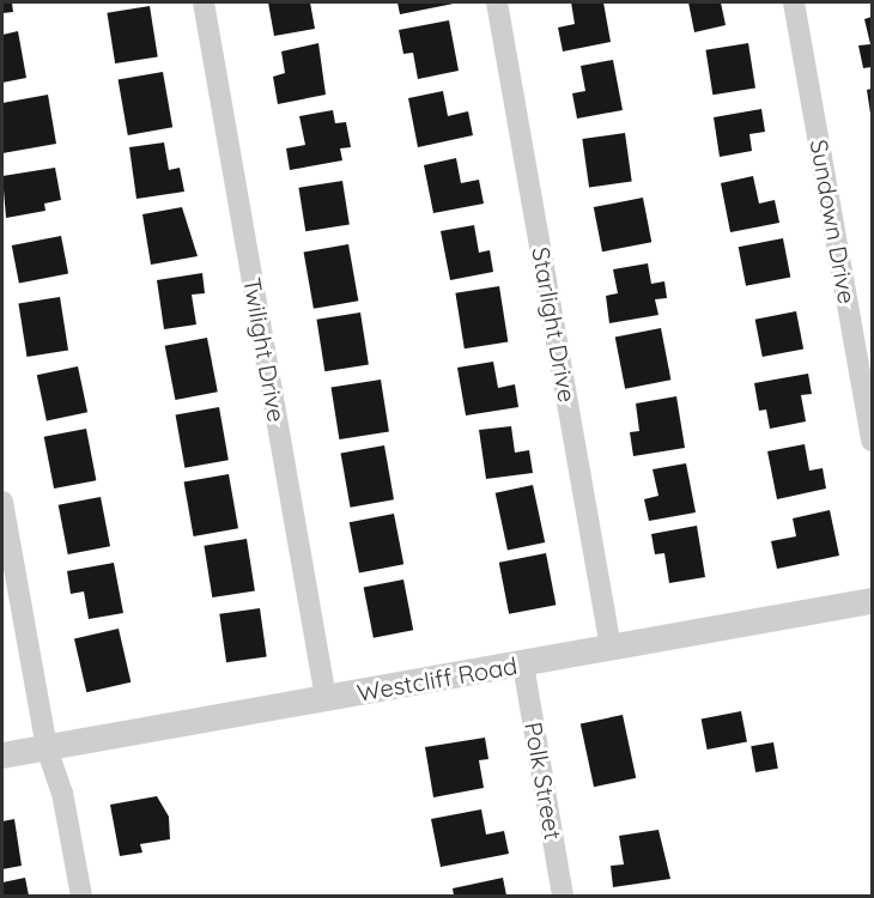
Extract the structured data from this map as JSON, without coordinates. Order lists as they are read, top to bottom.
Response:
{
  "streets": {
    "street": [
      "Sundown Drive",
      "Starlight Drive",
      "Twilight Drive",
      "Westcliff Road",
      "Polk Street"
    ]
  },
  "crossings": [
    ["Starlight Drive", "Westcliff Road"],
    ["Twilight Drive", "Westcliff Road"],
    ["Westcliff Road", "Polk Street"]
  ]
}
